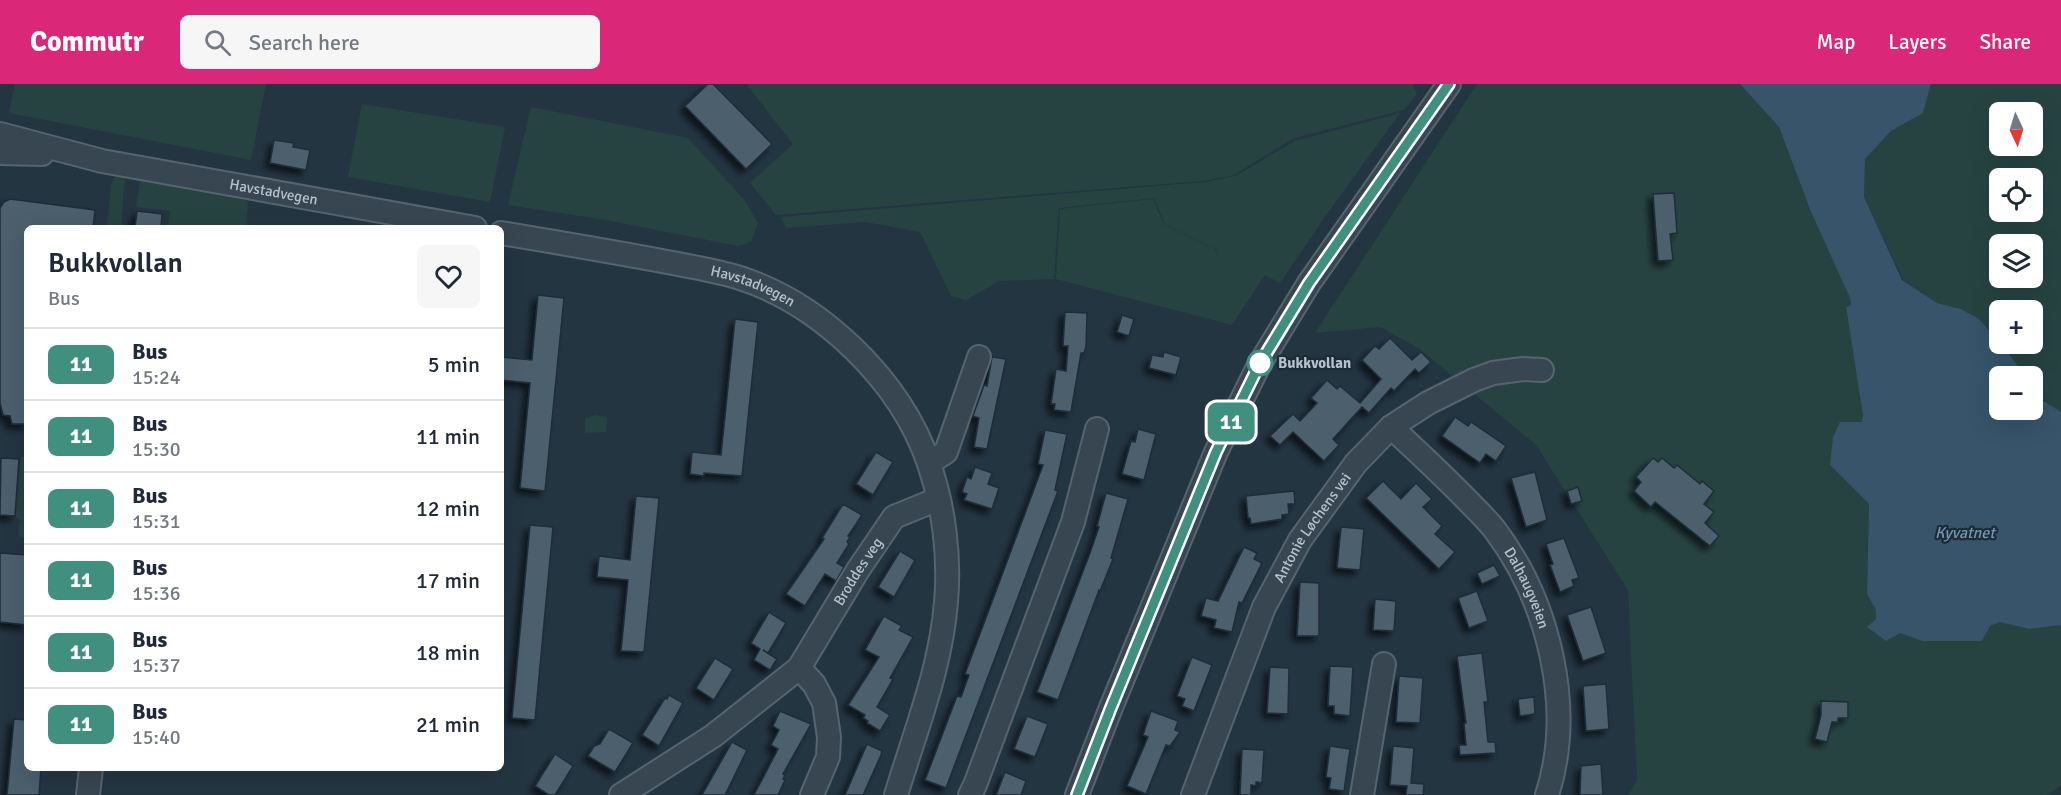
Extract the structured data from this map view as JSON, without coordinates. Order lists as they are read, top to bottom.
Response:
{
  "streets": {
    "street": [
      "Havstadvegen",
      "Antonie Løchens vei",
      "Broddes veg",
      "Dalhaugveien"
    ]
  },
  "crossings": [
    ["Havstadvegen", "Broddes veg"],
    ["Antonie Løchens vei", "Dalhaugveien"]
  ],
  "water": ["Kyvatnet"],
  "places": ["Bukkvollan"],
  "lines": ["bus line 11"],
  "north": "bottom",
  "page": {
    "header": "Commutr",
    "search": "Search here",
    "nav": ["Map", "Layers", "Share"],
    "on_map": "11",
    "map_buttons": ["+", "−"],
    "heading": ["Bukkvollan", "Bus"],
    "list": [
      {
        "mark": "11",
        "name": "Bus",
        "note": "15:24",
        "value": "5 min"
      },
      {
        "mark": "11",
        "name": "Bus",
        "note": "15:30",
        "value": "11 min"
      },
      {
        "mark": "11",
        "name": "Bus",
        "note": "15:31",
        "value": "12 min"
      },
      {
        "mark": "11",
        "name": "Bus",
        "note": "15:36",
        "value": "17 min"
      },
      {
        "mark": "11",
        "name": "Bus",
        "note": "15:37",
        "value": "18 min"
      },
      {
        "mark": "11",
        "name": "Bus",
        "note": "15:40",
        "value": "21 min"
      }
    ]
  }
}
